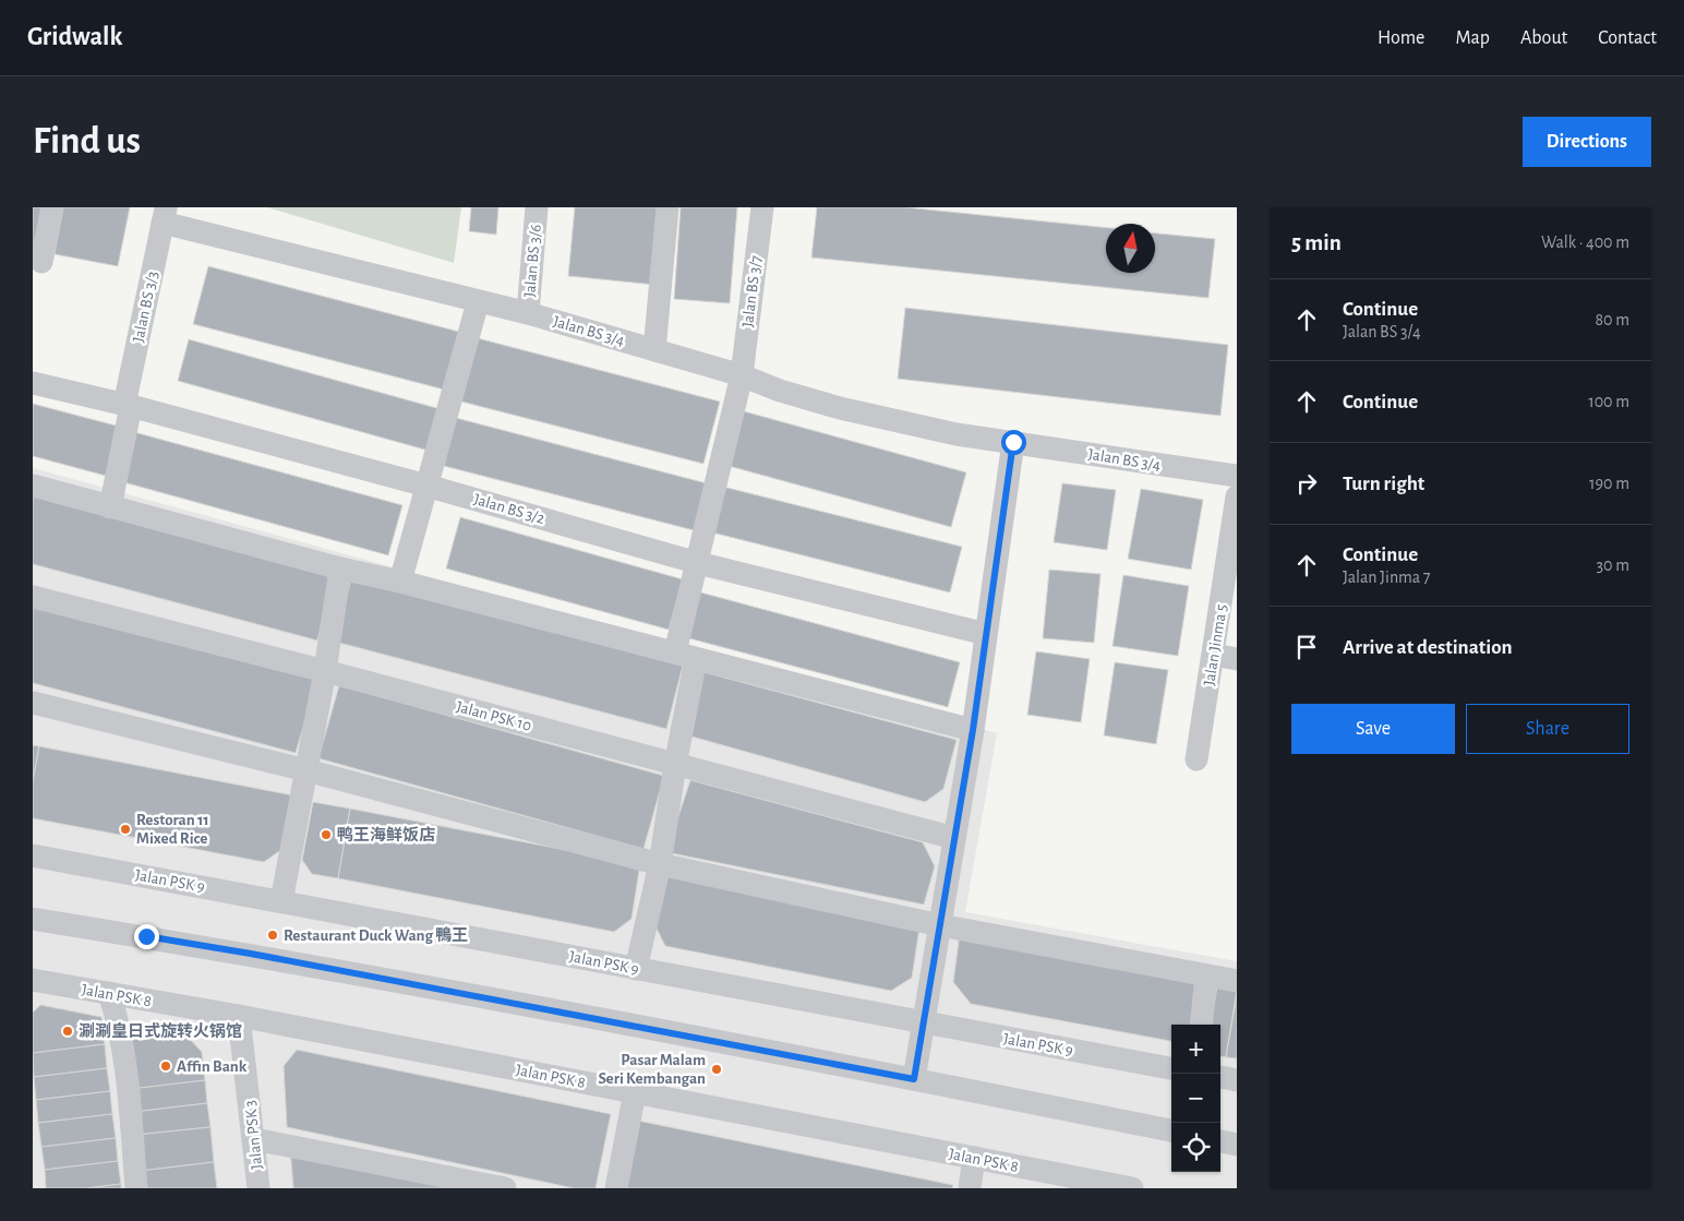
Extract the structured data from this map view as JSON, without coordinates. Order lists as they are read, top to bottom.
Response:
{
  "streets": {
    "street": [
      "Jalan BS 3/6",
      "Jalan BS 3/7",
      "Jalan BS 3/3",
      "Jalan BS 3/4",
      "Jalan BS 3/2",
      "Jalan Jinma 5",
      "Jalan PSK 10",
      "Jalan PSK 9",
      "Jalan PSK 8",
      "Jalan PSK 3"
    ]
  },
  "crossings": [
    ["Jalan BS 3/6", "Jalan BS 3/4"],
    ["Jalan BS 3/7", "Jalan BS 3/4"],
    ["Jalan BS 3/7", "Jalan BS 3/2"],
    ["Jalan BS 3/7", "Jalan PSK 10"],
    ["Jalan BS 3/7", "Jalan PSK 9"],
    ["Jalan BS 3/3", "Jalan BS 3/4"],
    ["Jalan BS 3/3", "Jalan BS 3/2"],
    ["Jalan PSK 8", "Jalan PSK 3"]
  ],
  "places": [
    "Restoran 11 Mixed Rice",
    "鸭王海鲜饭店",
    "Restaurant Duck Wang 鴨王",
    "涮涮皇日式旋转火锅馆",
    "Affin Bank",
    "Pasar Malam Seri Kembangan"
  ],
  "north": "top",
  "page": {
    "header": "Gridwalk",
    "nav": [
      "Home",
      "Map",
      "About",
      "Contact"
    ],
    "buttons": [
      "Directions",
      ["Save", "Share"]
    ],
    "title": "Find us",
    "heading": ["5 min", "Walk · 400 m"],
    "list": [
      ["Continue", "Jalan BS 3/4", "80 m"],
      ["Continue", "100 m"],
      ["Turn right", "190 m"],
      ["Continue", "Jalan Jinma 7", "30 m"],
      "Arrive at destination"
    ],
    "map_buttons": ["+", "−"]
  }
}
